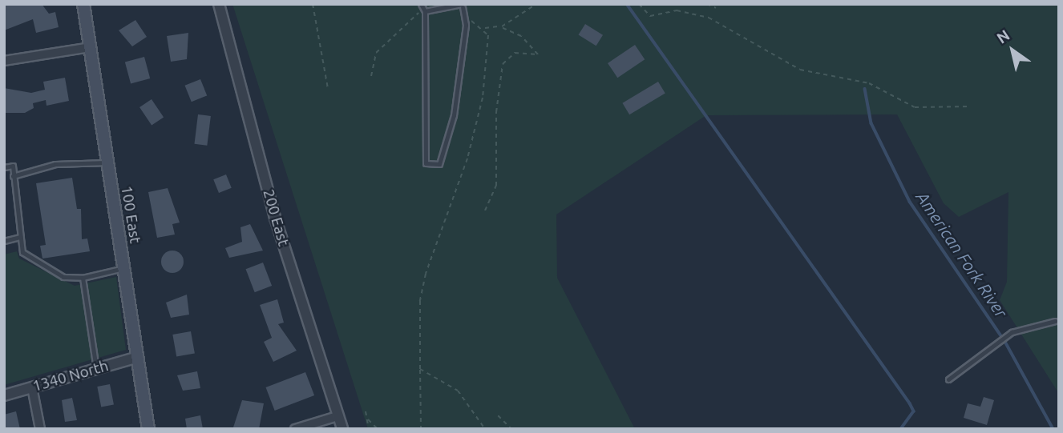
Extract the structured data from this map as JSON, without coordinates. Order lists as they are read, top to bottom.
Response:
{
  "streets": {
    "main road": ["100 East"],
    "street": ["200 East", "1340 North"]
  },
  "crossings": [
    ["100 East", "1340 North"]
  ],
  "water": ["American Fork River"],
  "north": "top left"
}
